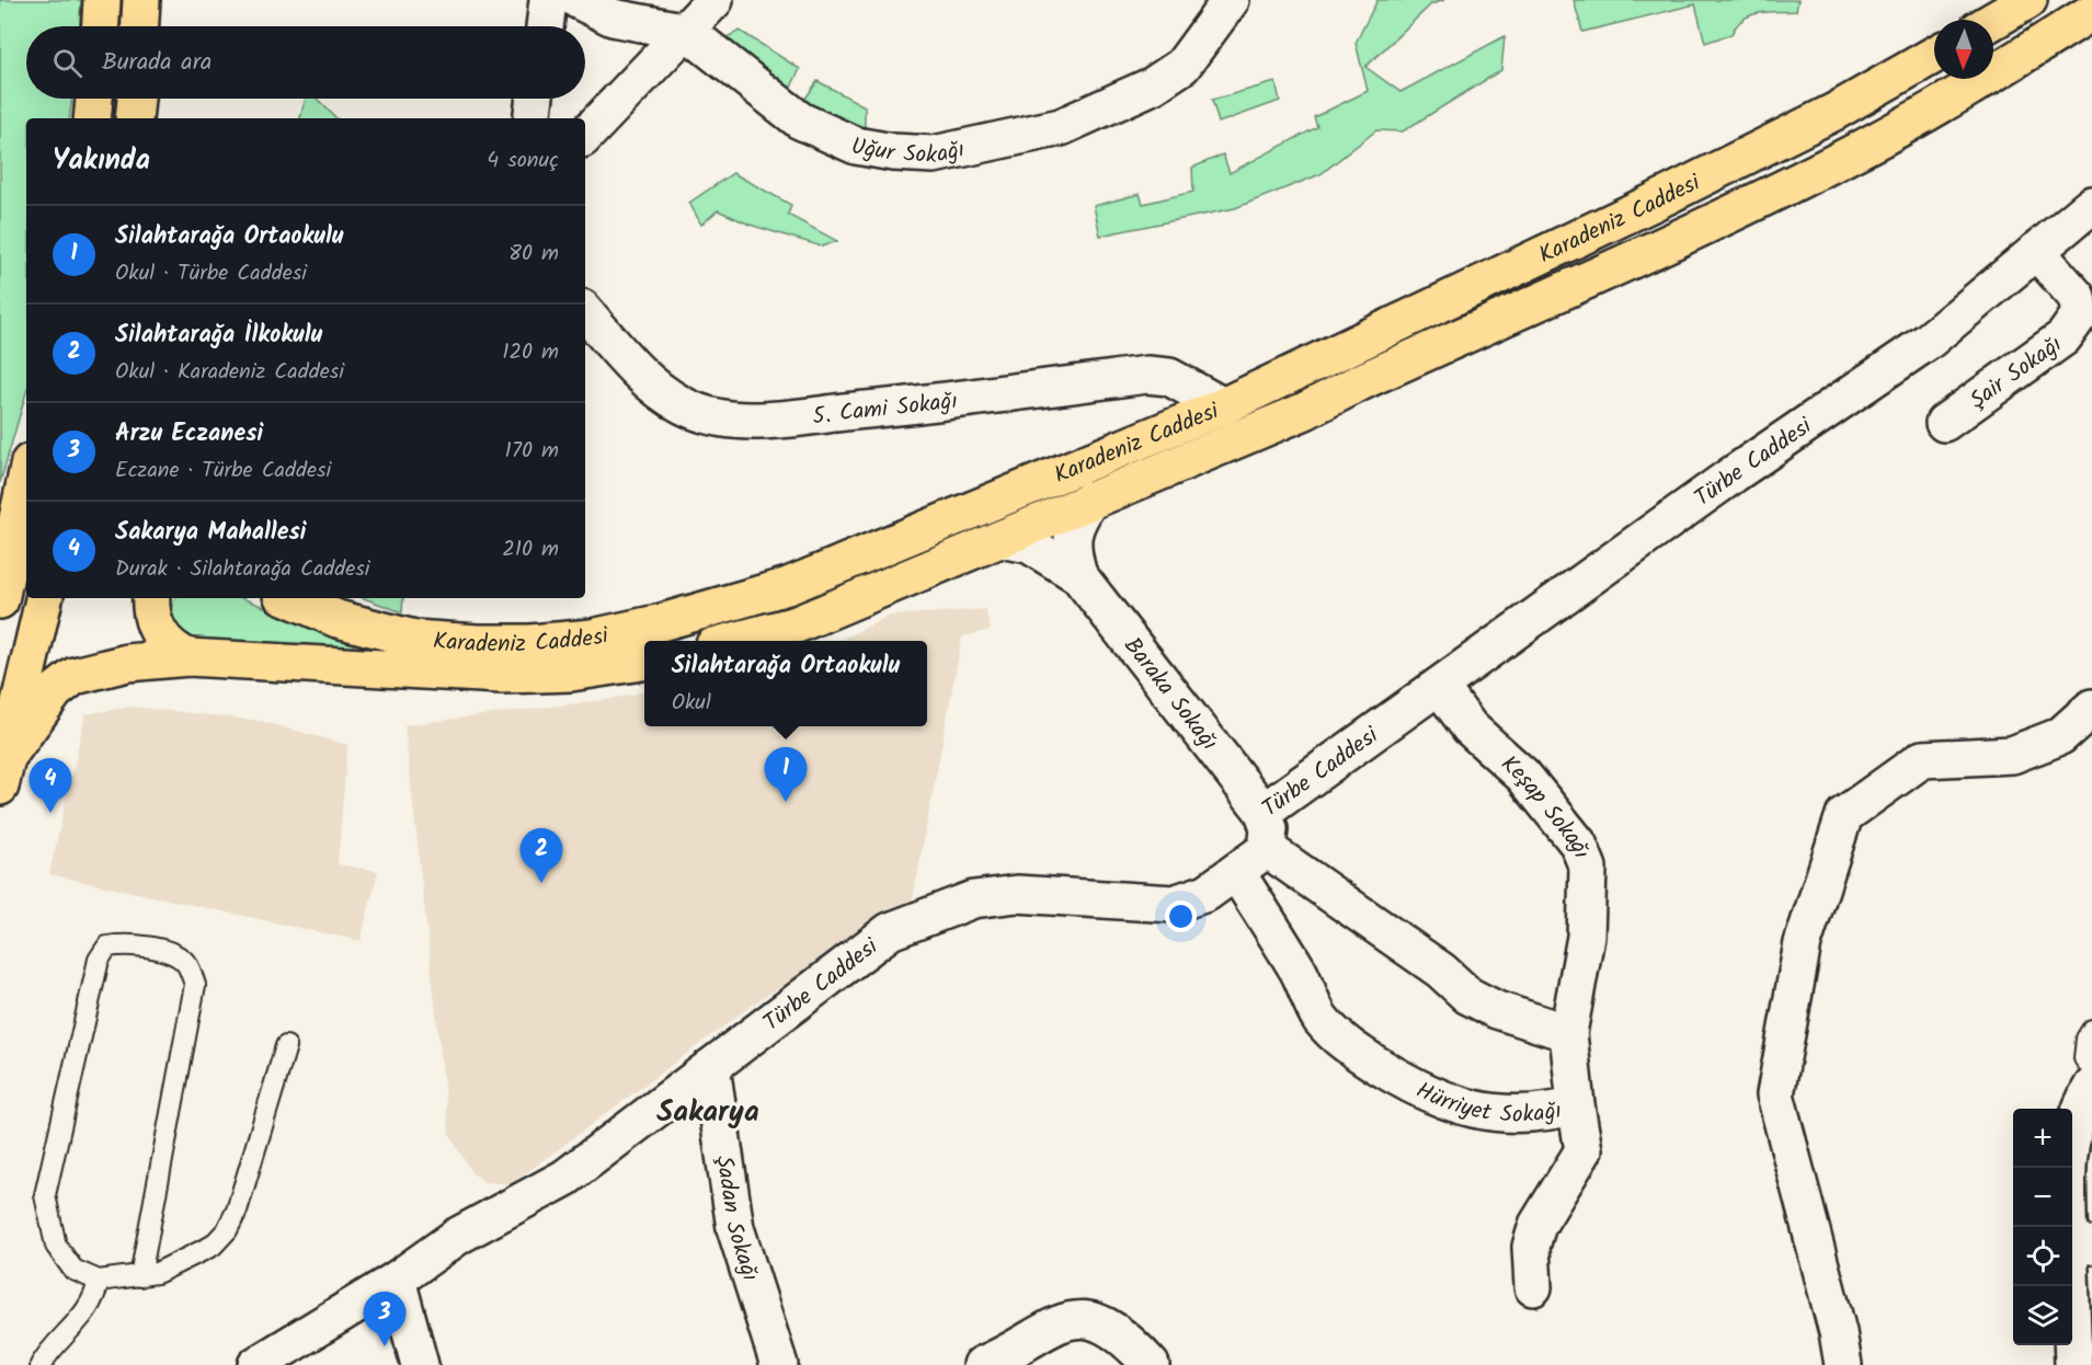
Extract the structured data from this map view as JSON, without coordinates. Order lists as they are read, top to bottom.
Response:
{
  "streets": {
    "main road": ["Karadeniz Caddesi"],
    "street": [
      "Uğur Sokağı",
      "Şair Sokağı",
      "5. Cami Sokağı",
      "Türbe Caddesi",
      "Baraka Sokağı",
      "Keşap Sokağı",
      "Hürriyet Sokağı",
      "Şadan Sokağı"
    ]
  },
  "crossings": [
    ["Karadeniz Caddesi", "5. Cami Sokağı"],
    ["Karadeniz Caddesi", "Baraka Sokağı"],
    ["Şair Sokağı", "Türbe Caddesi"],
    ["Türbe Caddesi", "Baraka Sokağı"],
    ["Türbe Caddesi", "Keşap Sokağı"],
    ["Türbe Caddesi", "Hürriyet Sokağı"],
    ["Türbe Caddesi", "Şadan Sokağı"],
    ["Keşap Sokağı", "Hürriyet Sokağı"]
  ],
  "districts": ["Sakarya"],
  "north": "bottom",
  "page": {
    "search": "Burada ara",
    "heading": ["Yakında", "4 sonuç"],
    "list": [
      {
        "mark": "1",
        "name": "Silahtarağa Ortaokulu",
        "note": "Okul · Türbe Caddesi",
        "value": "80 m"
      },
      {
        "mark": "2",
        "name": "Silahtarağa İlkokulu",
        "note": "Okul · Karadeniz Caddesi",
        "value": "120 m"
      },
      {
        "mark": "3",
        "name": "Arzu Eczanesi",
        "note": "Eczane · Türbe Caddesi",
        "value": "170 m"
      },
      {
        "mark": "4",
        "name": "Sakarya Mahallesi",
        "note": "Durak · Silahtarağa Caddesi",
        "value": "210 m"
      }
    ],
    "popup": ["Silahtarağa Ortaokulu", "Okul"],
    "pins": [
      "1",
      "4",
      "2",
      "3"
    ],
    "map_buttons": ["+", "−"]
  }
}
